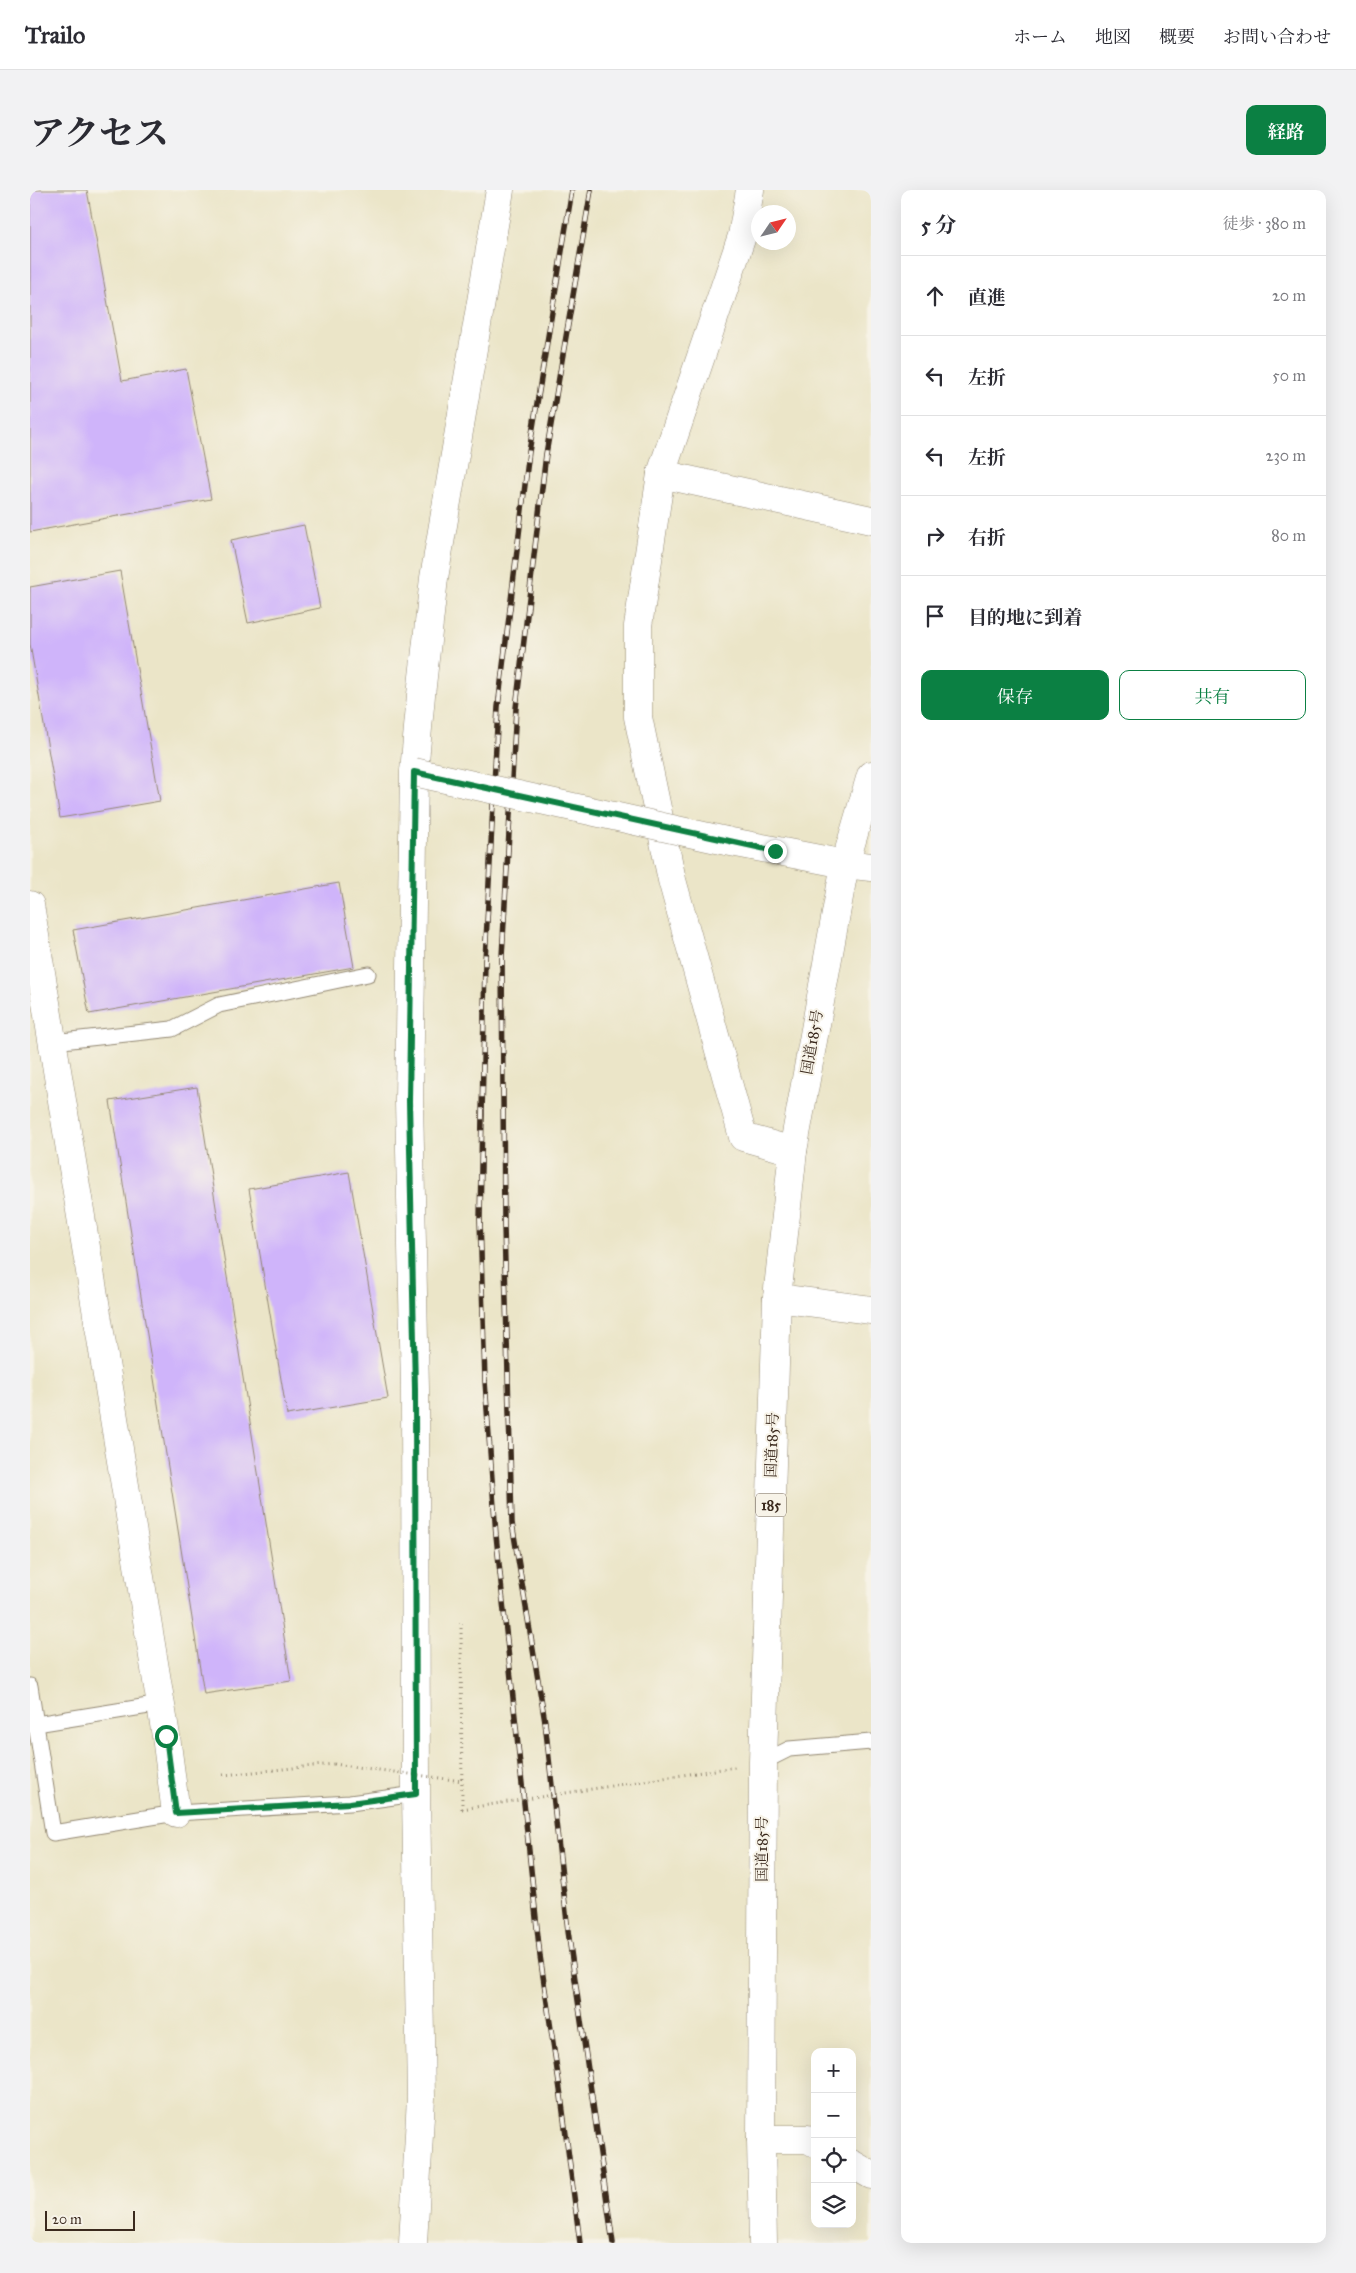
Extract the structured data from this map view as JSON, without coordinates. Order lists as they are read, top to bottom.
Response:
{
  "streets": {
    "main road": ["国道185号", "185"]
  },
  "scale_bar": "20 m",
  "north": "top right",
  "page": {
    "header": "Trailo",
    "nav": [
      "ホーム",
      "地図",
      "概要",
      "お問い合わせ"
    ],
    "title": "アクセス",
    "buttons": [
      "経路",
      ["保存", "共有"]
    ],
    "heading": ["5 分", "徒歩 · 380 m"],
    "list": [
      ["直進", "20 m"],
      ["左折", "50 m"],
      ["左折", "230 m"],
      ["右折", "80 m"],
      "目的地に到着"
    ],
    "map_buttons": ["+", "−"],
    "scale": "20 m"
  }
}
